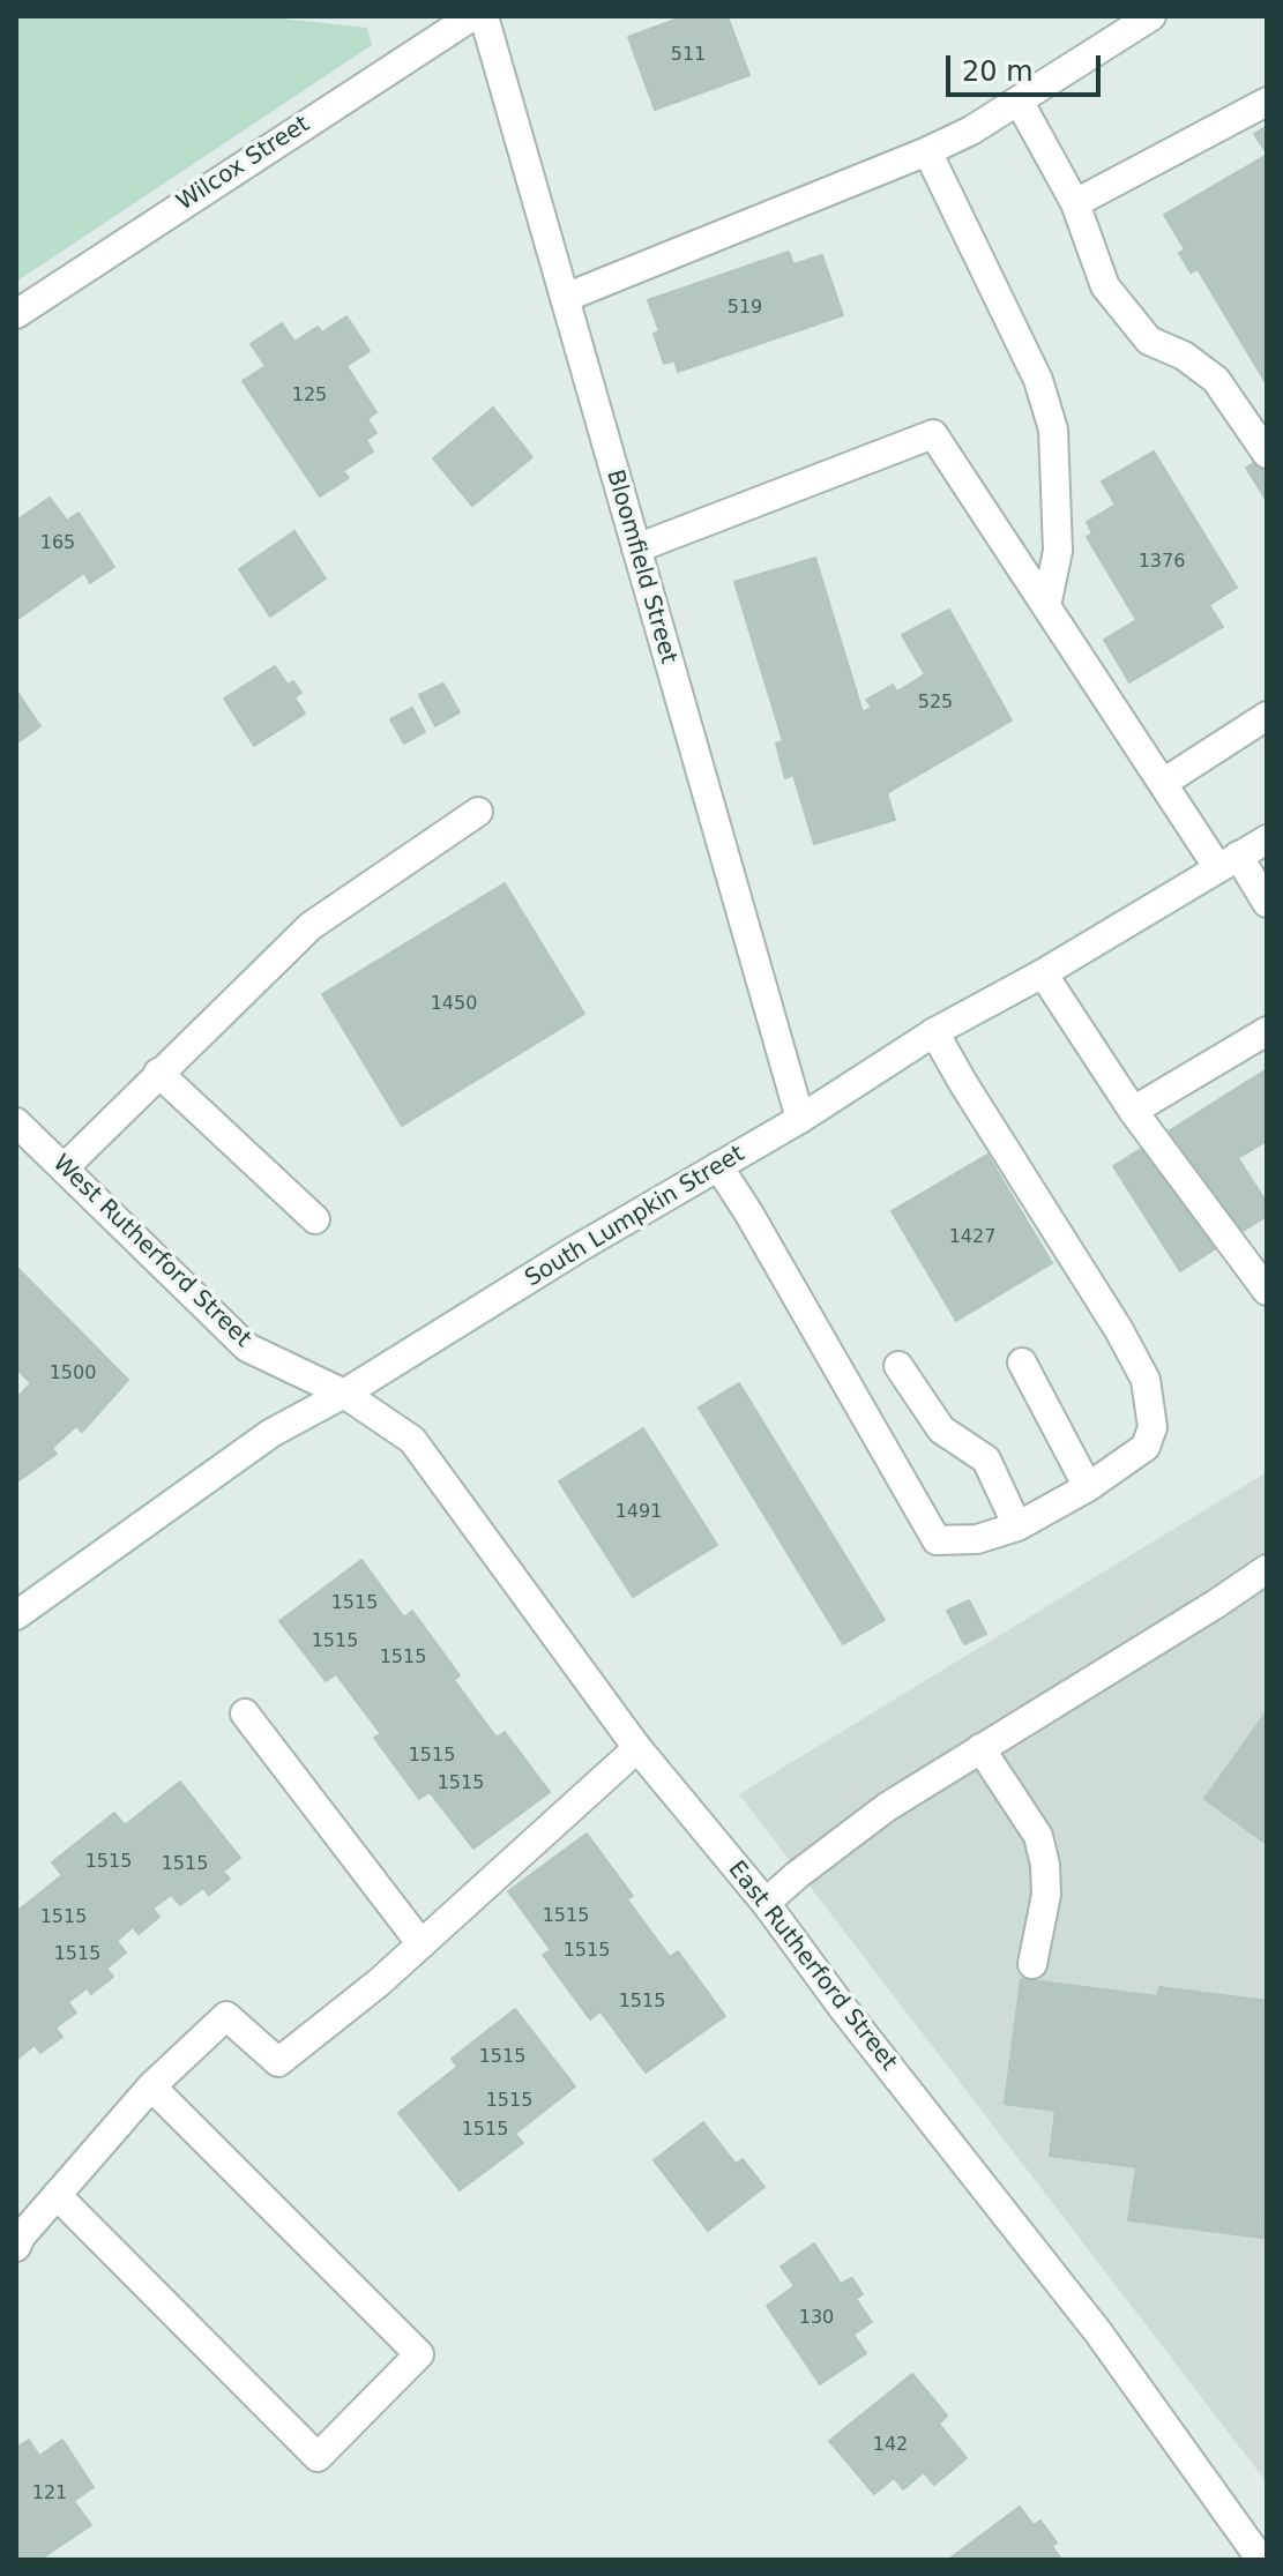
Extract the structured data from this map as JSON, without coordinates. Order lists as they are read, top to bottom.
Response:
{
  "streets": {
    "street": [
      "Wilcox Street",
      "Bloomfield Street",
      "South Lumpkin Street",
      "West Rutherford Street",
      "East Rutherford Street"
    ]
  },
  "crossings": [
    ["Bloomfield Street", "South Lumpkin Street"],
    ["South Lumpkin Street", "West Rutherford Street"],
    ["South Lumpkin Street", "East Rutherford Street"],
    ["West Rutherford Street", "East Rutherford Street"]
  ],
  "house_numbers": [
    "511",
    "519",
    "125",
    "165",
    "1376",
    "525",
    "1450",
    "1427",
    "1500",
    "1491",
    "1515",
    "1515",
    "1515",
    "1515",
    "1515",
    "1515",
    "1515",
    "1515",
    "1515",
    "1515",
    "1515",
    "1515",
    "1515",
    "1515",
    "1515",
    "130",
    "142",
    "121"
  ],
  "scale_bar": "20 m"
}
